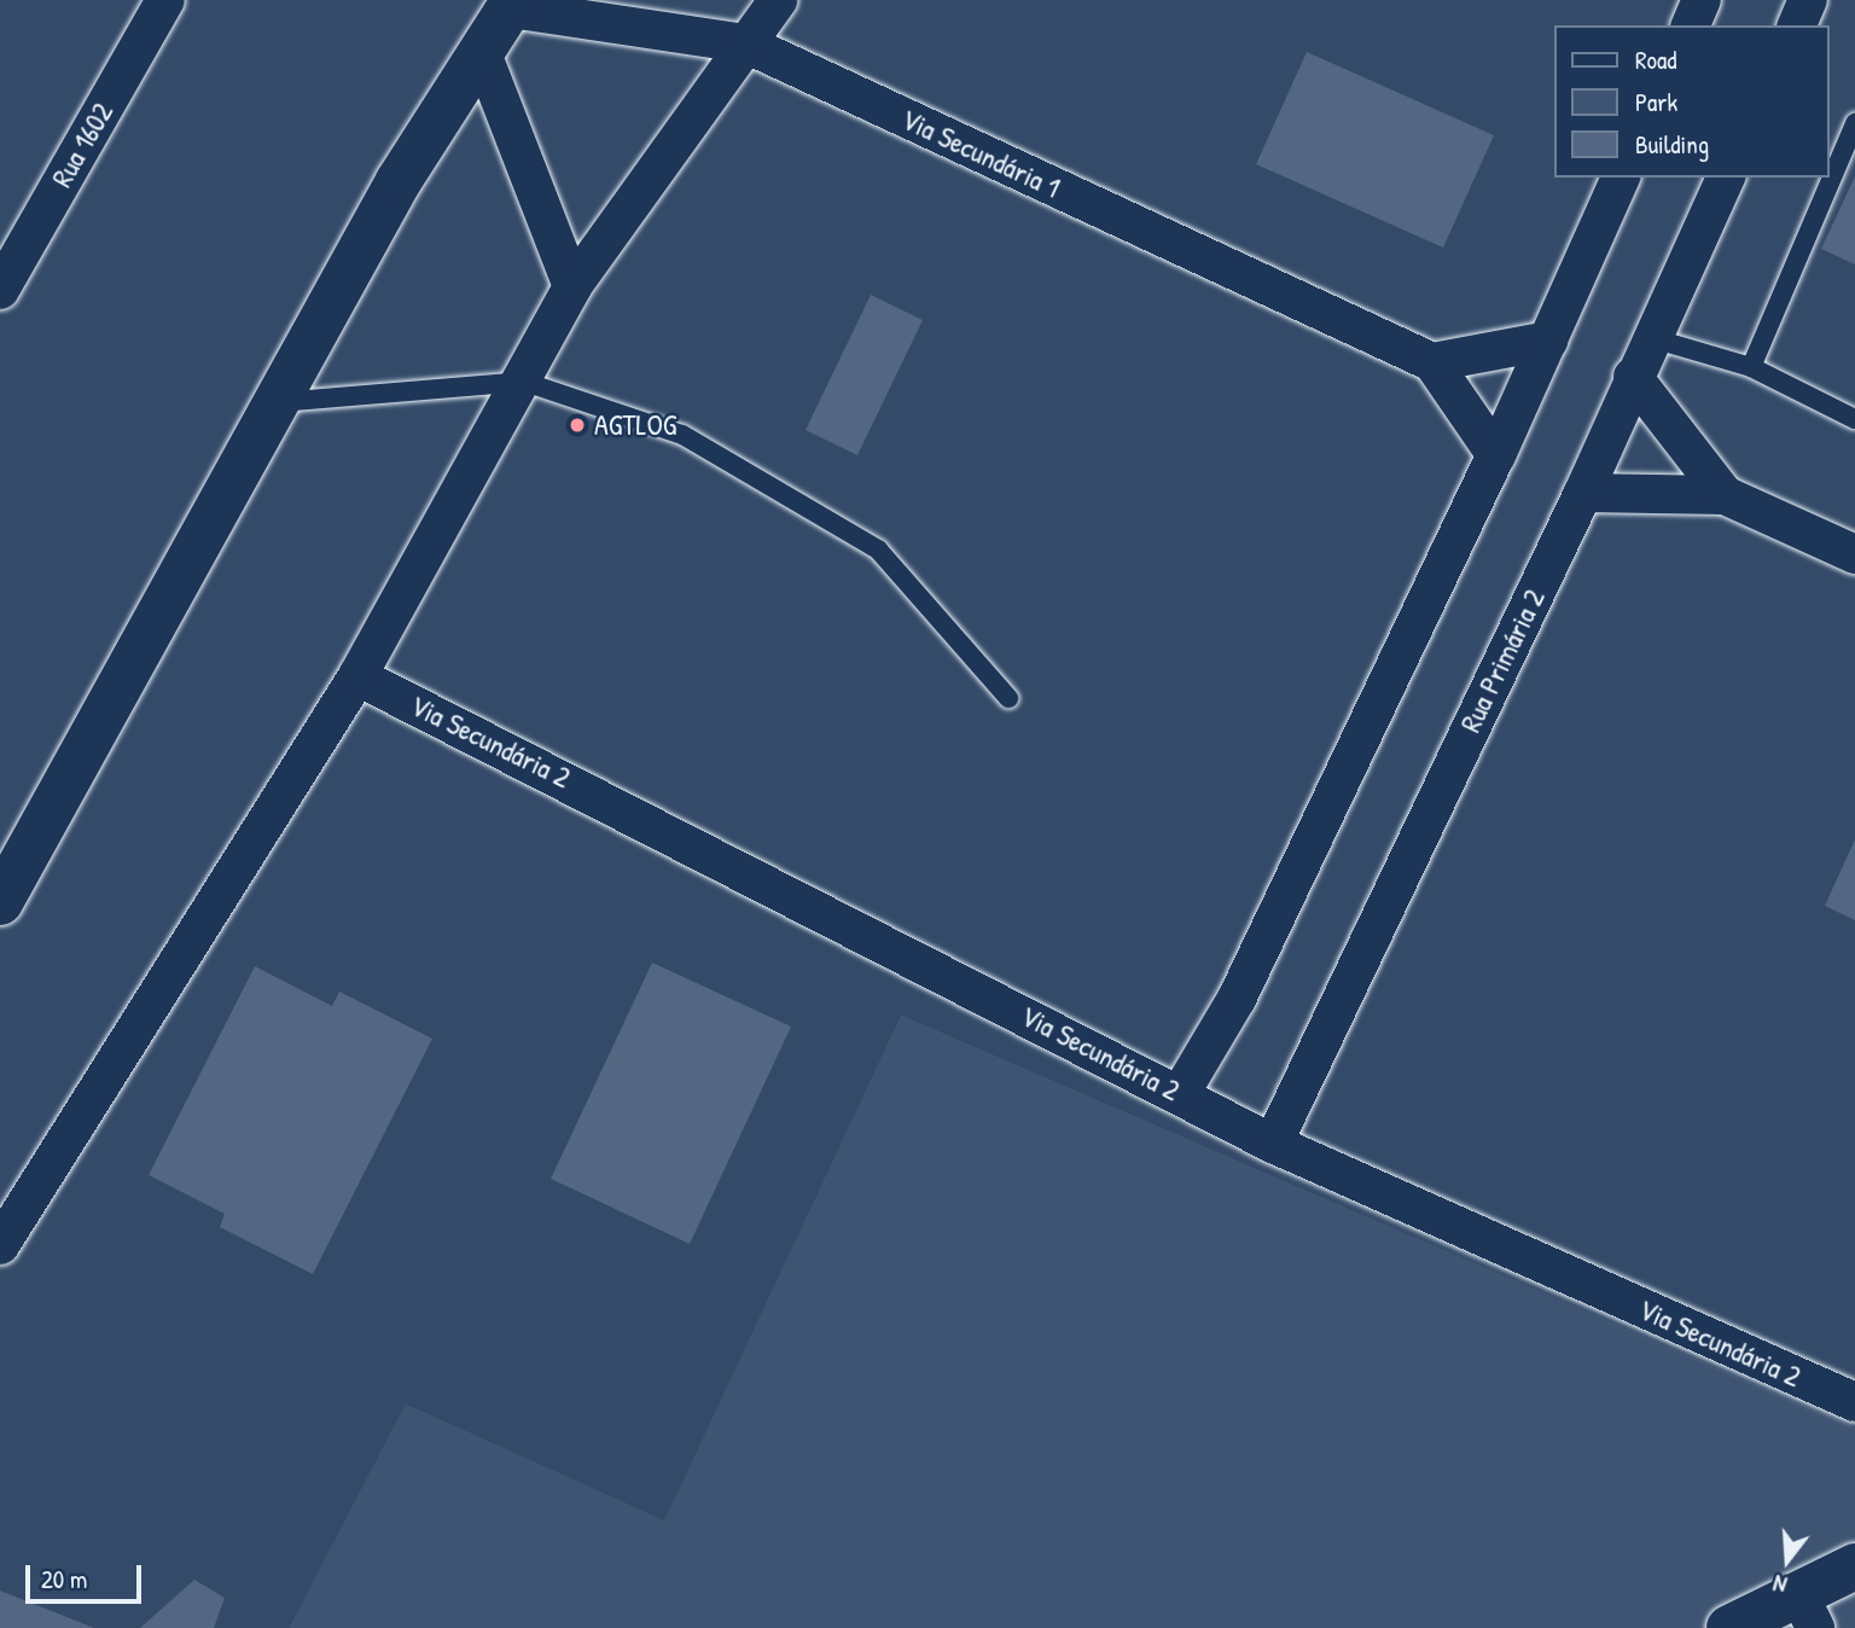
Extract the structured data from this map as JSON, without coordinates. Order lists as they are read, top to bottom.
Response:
{
  "streets": {
    "street": [
      "Rua 1602",
      "Via Secundária 1",
      "Rua Primária 2",
      "Via Secundária 2"
    ]
  },
  "crossings": [
    ["Rua Primária 2", "Via Secundária 2"]
  ],
  "places": ["AGTLOG"],
  "legend": ["Road", "Park", "Building"],
  "scale_bar": "20 m",
  "north": "bottom"
}
